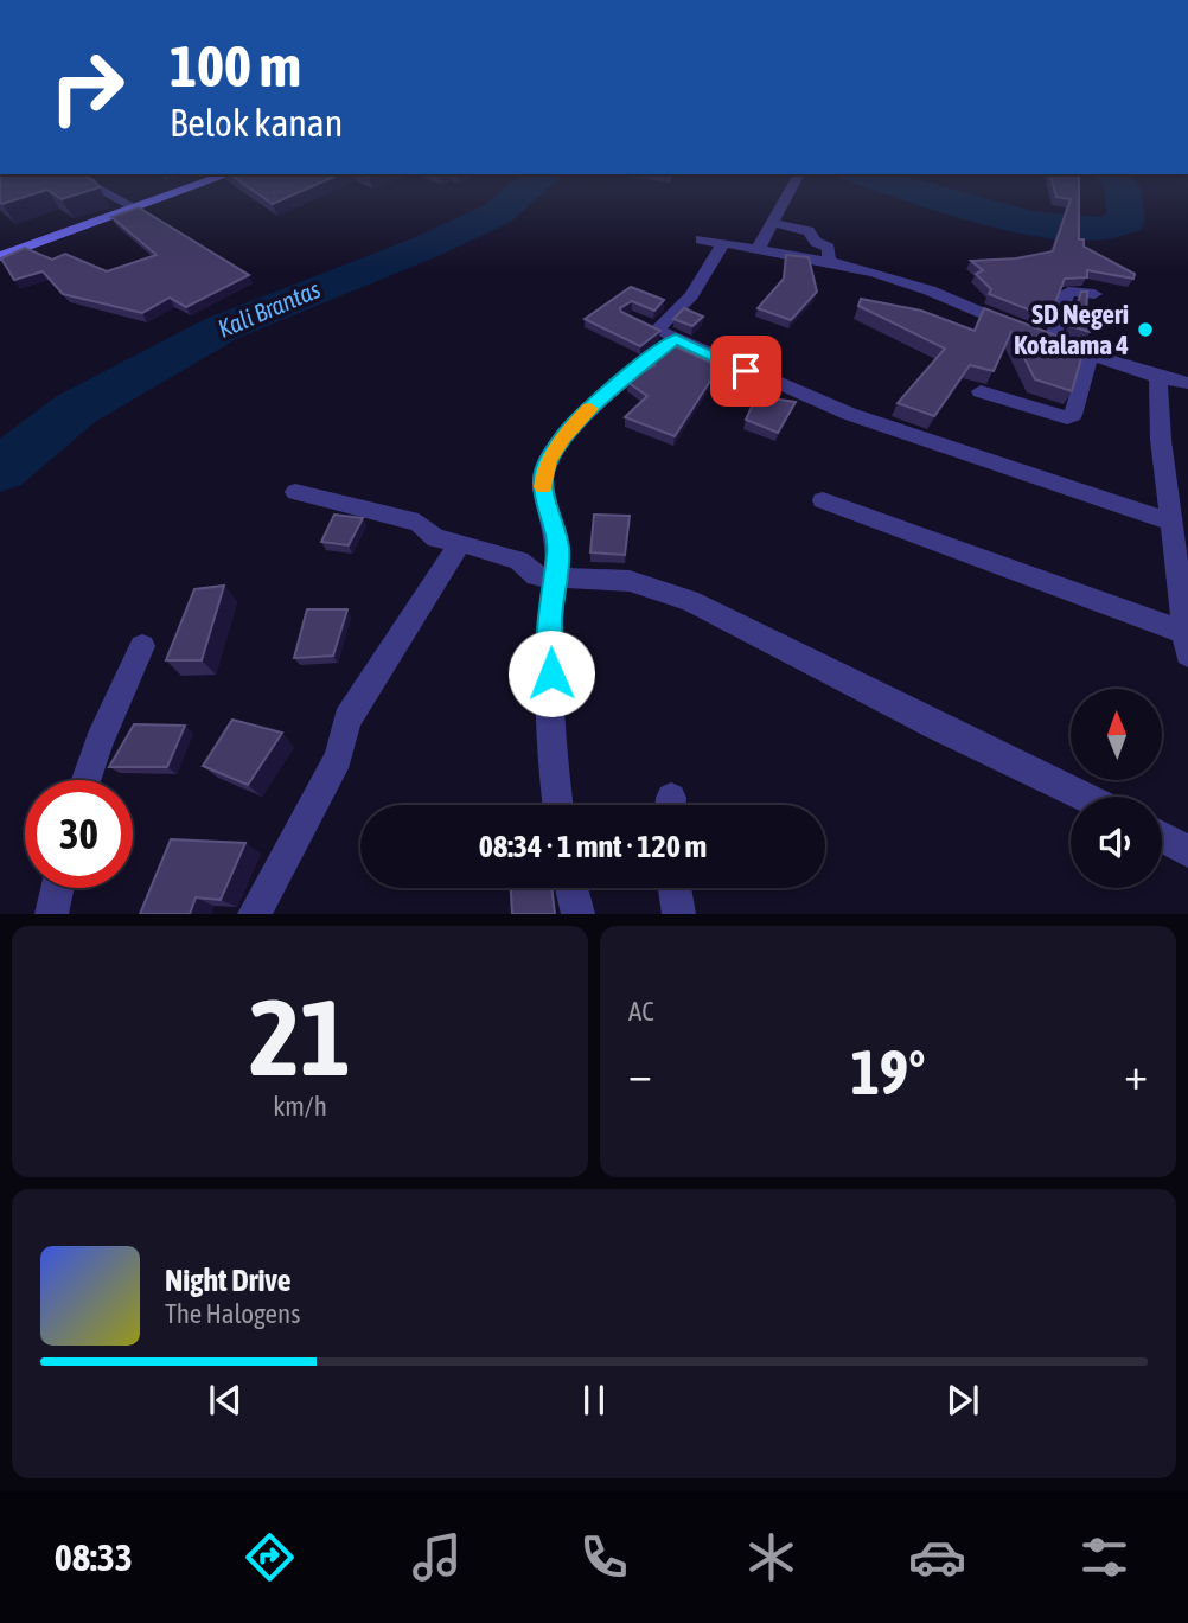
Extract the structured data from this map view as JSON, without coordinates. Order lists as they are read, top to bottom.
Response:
{
  "water": ["Kali Brantas"],
  "places": ["SD Negeri Kotalama 4"],
  "north": "top",
  "page": {
    "turn": ["100 m", "Belok kanan"],
    "limit": "30",
    "trip": "08:34 · 1 mnt · 120 m",
    "tile": [
      ["21", "km/h"],
      "AC"
    ],
    "heat": ["−", "19°", "+"],
    "song": ["Night Drive", "The Halogens"],
    "tabs": "08:33"
  }
}
